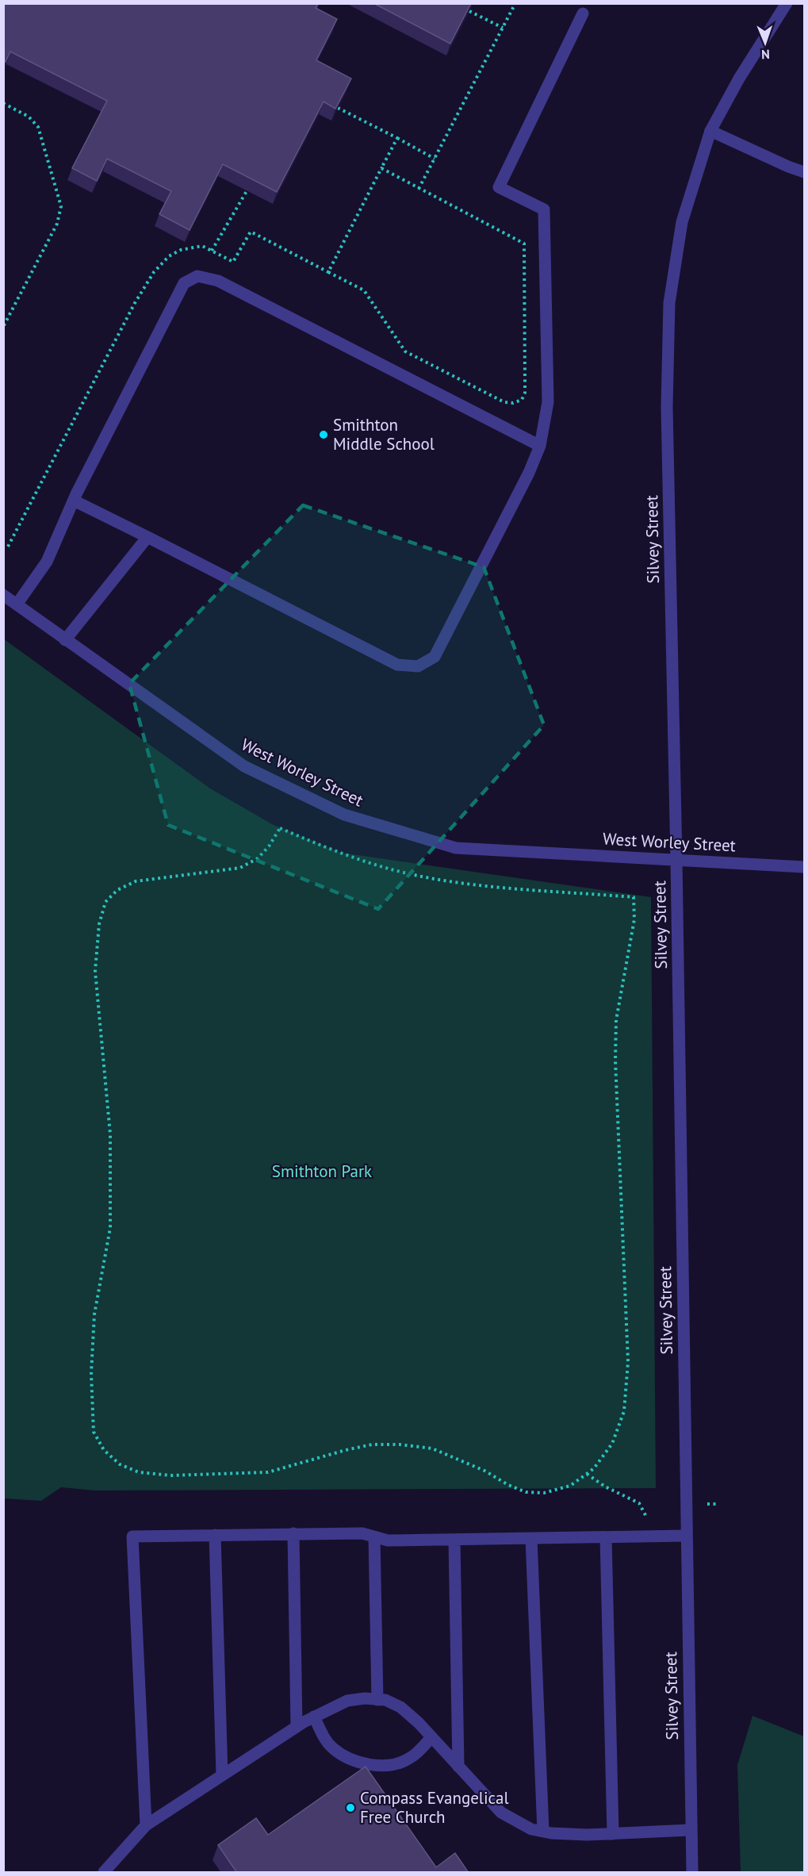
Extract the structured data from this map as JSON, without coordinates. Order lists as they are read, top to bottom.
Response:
{
  "streets": {
    "street": ["Silvey Street", "West Worley Street"]
  },
  "crossings": [
    ["Silvey Street", "West Worley Street"]
  ],
  "parks": ["Smithton Park"],
  "places": ["Smithton Middle School", "Compass Evangelical Free Church"],
  "north": "bottom"
}
